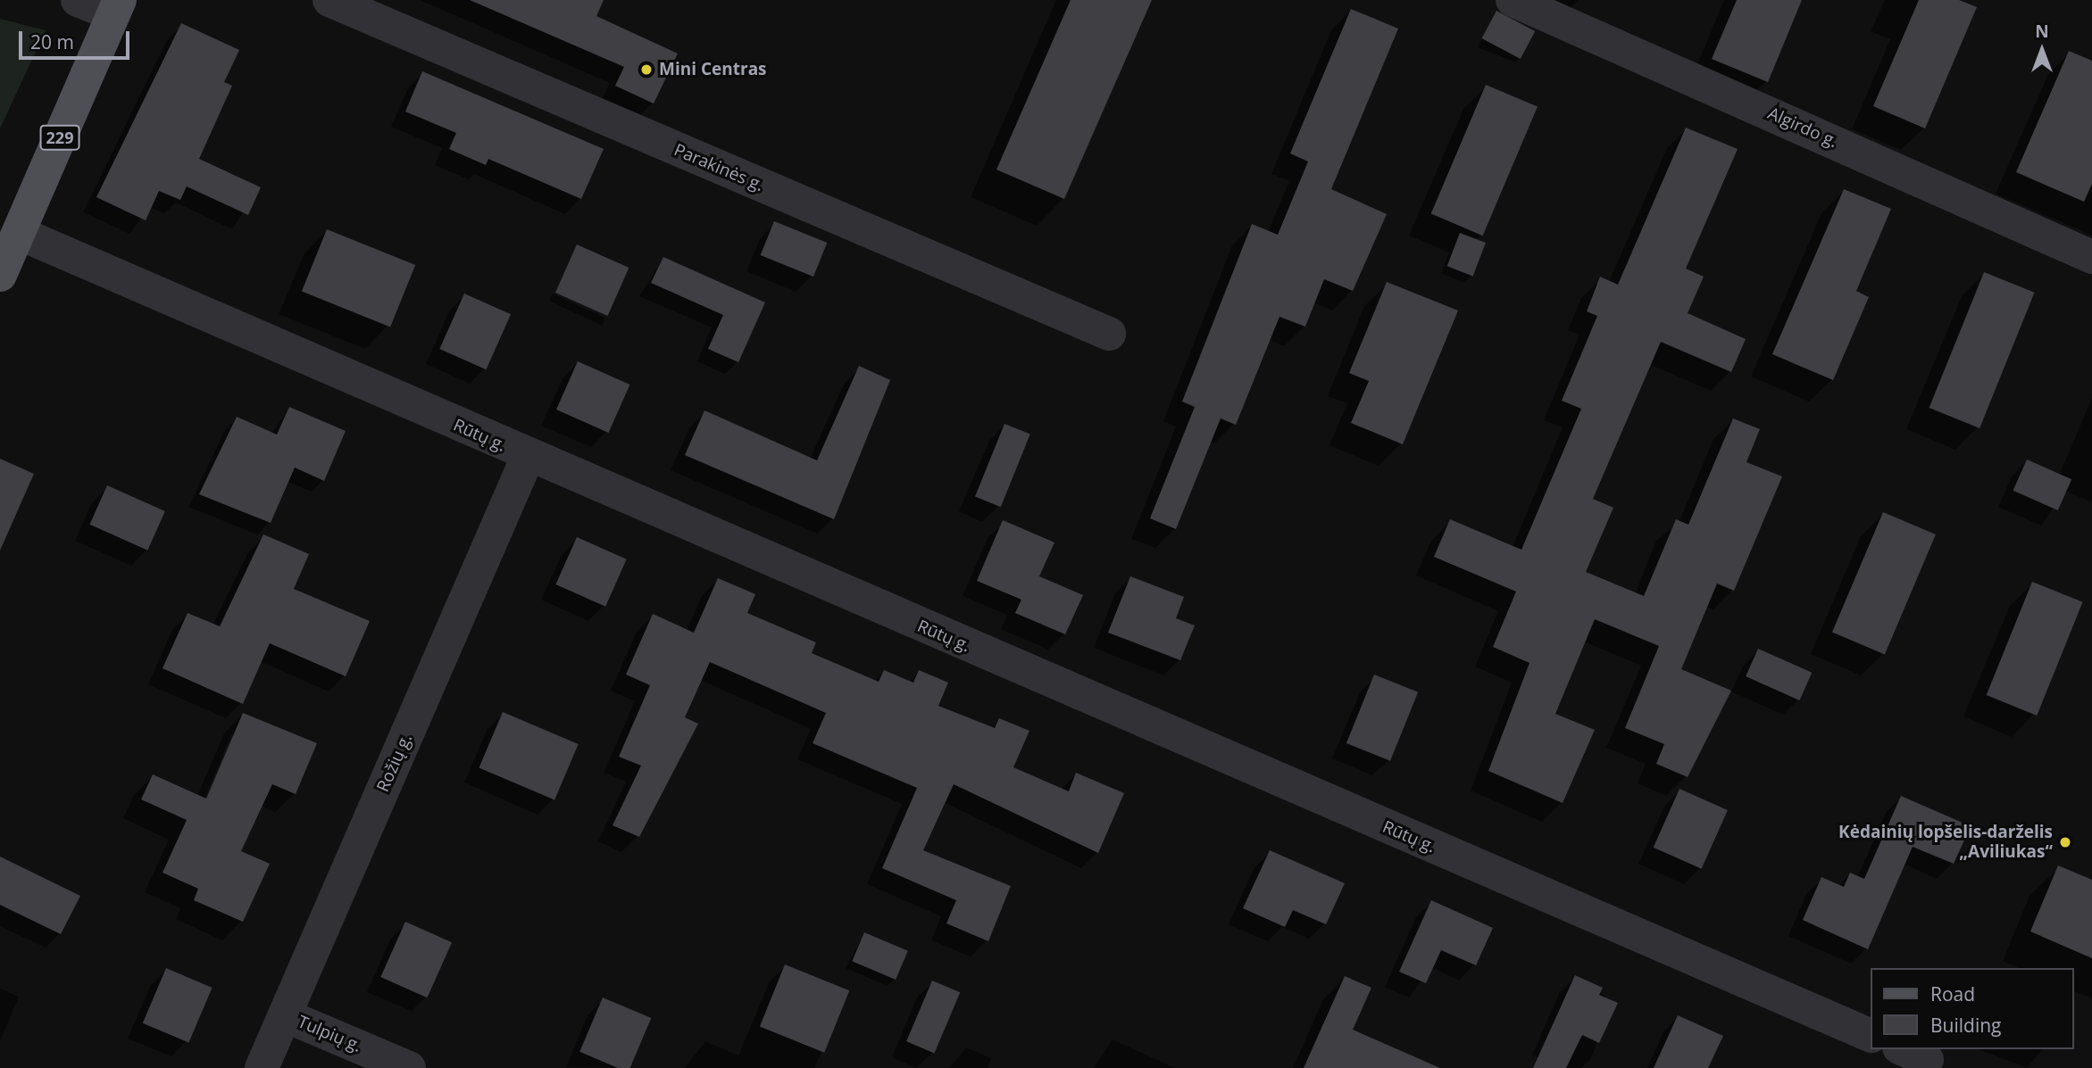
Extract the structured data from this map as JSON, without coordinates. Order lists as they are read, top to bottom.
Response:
{
  "streets": {
    "main road": ["229"],
    "street": [
      "Algirdo g.",
      "Parakinės g.",
      "Rūtų g.",
      "Rožių g.",
      "Tulpių g."
    ]
  },
  "crossings": [
    ["229", "Rūtų g."],
    ["Rūtų g.", "Rožių g."],
    ["Rožių g.", "Tulpių g."]
  ],
  "places": ["Mini Centras", "Kėdainių lopšelis-darželis „Aviliukas“"],
  "legend": ["Road", "Building"],
  "scale_bar": "20 m",
  "north": "top"
}
